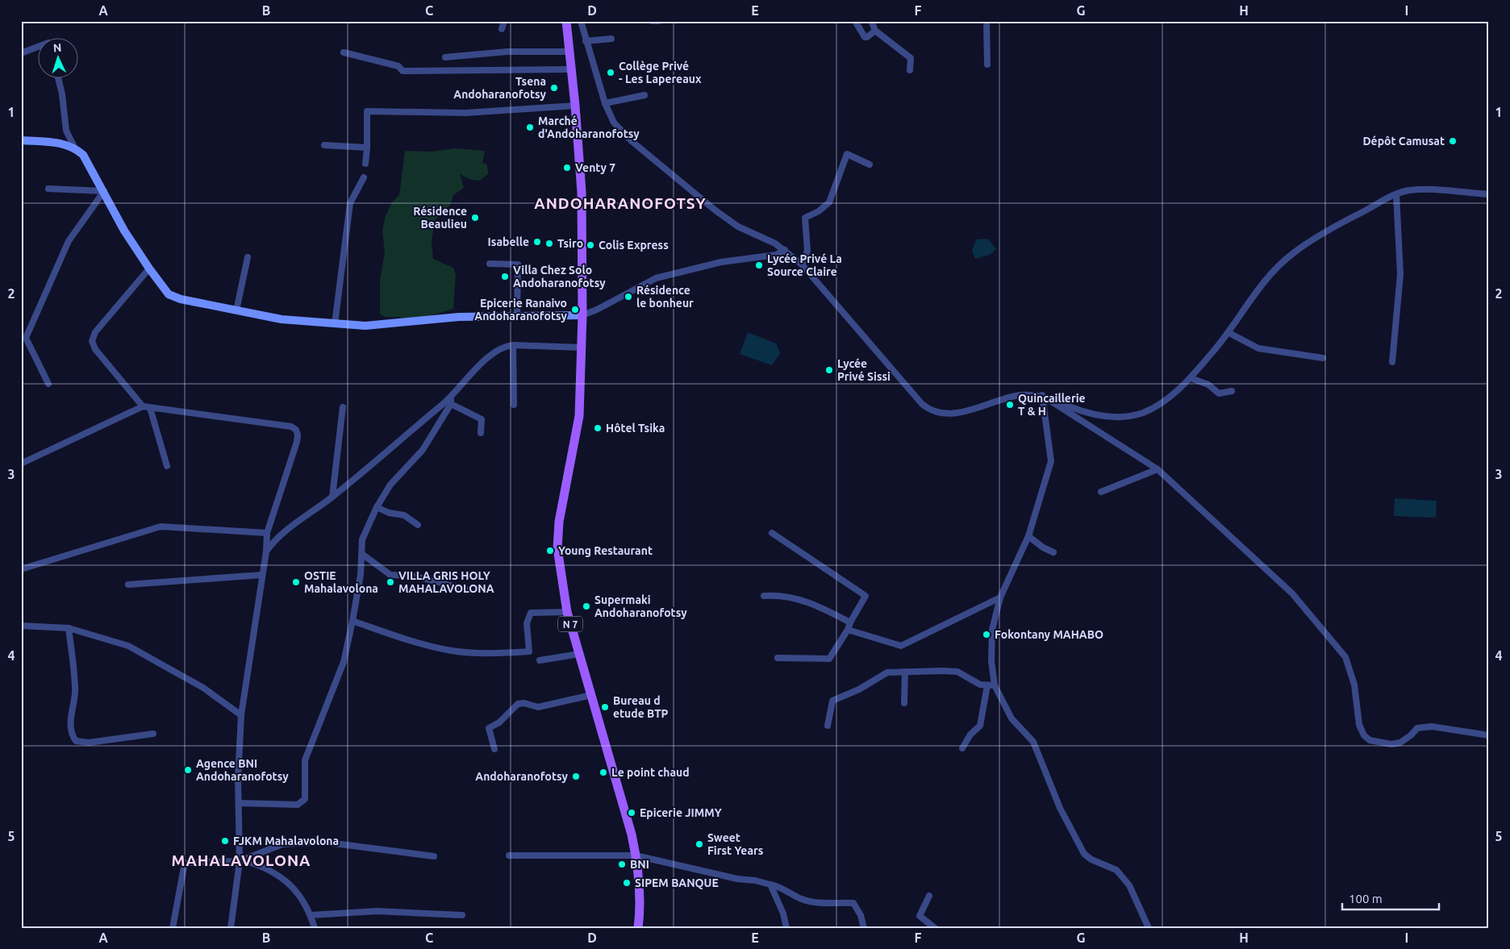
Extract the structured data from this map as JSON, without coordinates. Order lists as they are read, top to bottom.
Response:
{
  "streets": {
    "main road": ["N 7"]
  },
  "districts": ["ANDOHARANOFOTSY", "MAHALAVOLONA"],
  "places": [
    "Collège Privé - Les Lapereaux",
    "Tsena Andoharanofotsy",
    "Marché d'Andoharanofotsy",
    "Dépôt Camusat",
    "Venty 7",
    "Résidence Beaulieu",
    "Isabelle",
    "Tsiro",
    "Colis Express",
    "Lycée Privé La Source Claire",
    "Villa Chez Solo Andoharanofotsy",
    "Résidence le bonheur",
    "Epicerie Ranaivo Andoharanofotsy",
    "Lycée Privé Sissi",
    "Quincaillerie T & H",
    "Hôtel Tsika",
    "Young Restaurant",
    "OSTIE Mahalavolona",
    "VILLA GRIS HOLY MAHALAVOLONA",
    "Supermaki Andoharanofotsy",
    "Fokontany MAHABO",
    "Bureau d etude BTP",
    "Agence BNI Andoharanofotsy",
    "Le point chaud",
    "Andoharanofotsy",
    "Epicerie JIMMY",
    "FJKM Mahalavolona",
    "Sweet First Years",
    "BNI",
    "SIPEM BANQUE"
  ],
  "scale_bar": "100 m",
  "north": "top",
  "grid": {
    "columns": [
      "A",
      "B",
      "C",
      "D",
      "E",
      "F",
      "G",
      "H",
      "I"
    ],
    "rows": [
      "1",
      "2",
      "3",
      "4",
      "5"
    ]
  }
}
